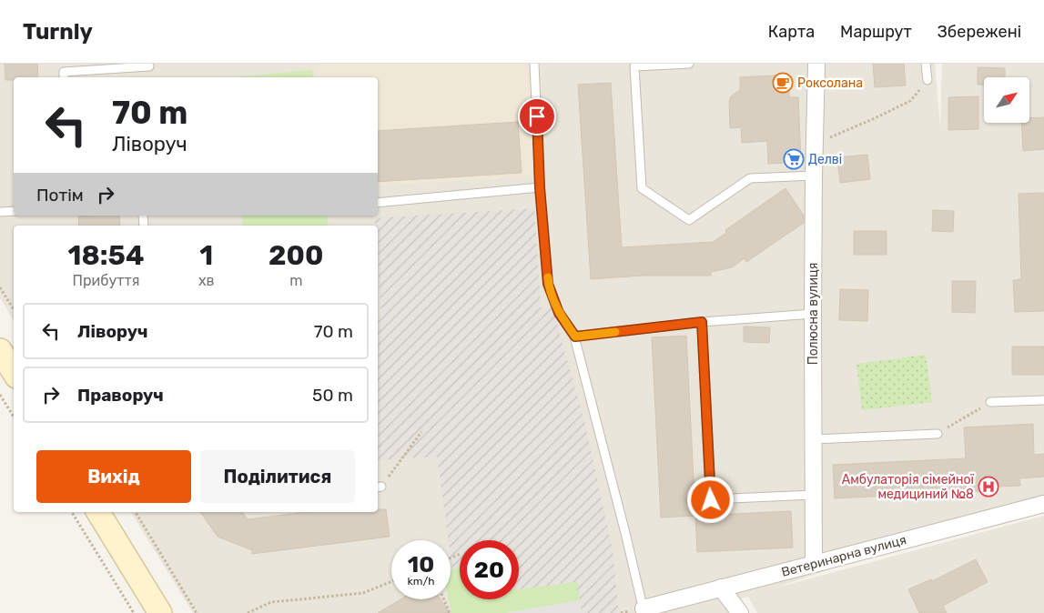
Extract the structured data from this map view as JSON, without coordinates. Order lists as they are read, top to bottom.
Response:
{
  "streets": {
    "street": ["Полюсна вулиця", "Ветеринарна вулиця"]
  },
  "crossings": [
    ["Полюсна вулиця", "Ветеринарна вулиця"]
  ],
  "places": {
    "cafe": ["Роксолана"],
    "supermarket": ["Делві"],
    "hospital": ["Амбулаторія сімейної медициний №8"]
  },
  "north": "top right",
  "page": {
    "header": "Turnly",
    "nav": ["Карта", "Маршрут", "Збережені"],
    "turn": ["70 m", "Ліворуч"],
    "then": "Потім",
    "eta": [
      "18:54",
      "Прибуття",
      "1",
      "хв",
      "200",
      "m"
    ],
    "list": [
      {
        "name": "Ліворуч",
        "value": "70 m"
      },
      {
        "name": "Праворуч",
        "value": "50 m"
      }
    ],
    "buttons": ["Вихід", "Поділитися"],
    "speed": "10 km/h",
    "limit": "20"
  }
}
